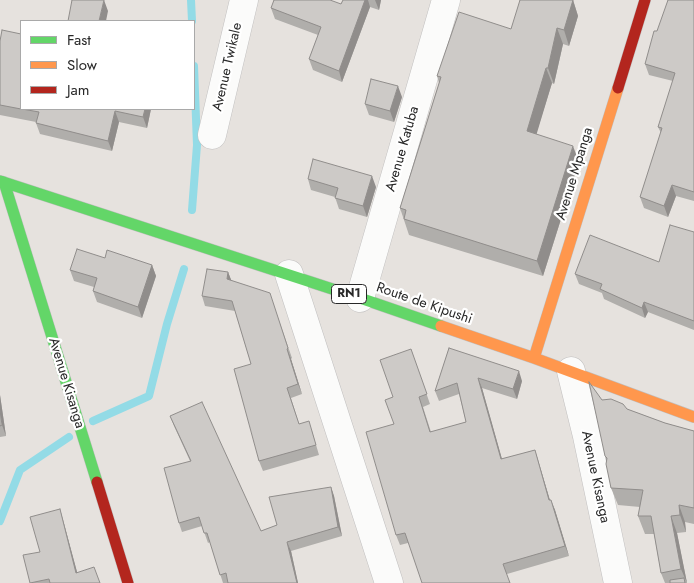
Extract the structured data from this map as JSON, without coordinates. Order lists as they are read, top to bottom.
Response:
{
  "streets": {
    "main road": [
      "Avenue Mpanga",
      "RN1",
      "Route de Kipushi",
      "Avenue Kisanga"
    ],
    "street": ["Avenue Twikale", "Avenue Katuba"]
  },
  "crossings": [
    ["Avenue Katuba", "Route de Kipushi"],
    ["Avenue Mpanga", "Route de Kipushi"],
    ["Route de Kipushi", "Avenue Kisanga"]
  ],
  "legend": ["Fast", "Slow", "Jam"]
}
